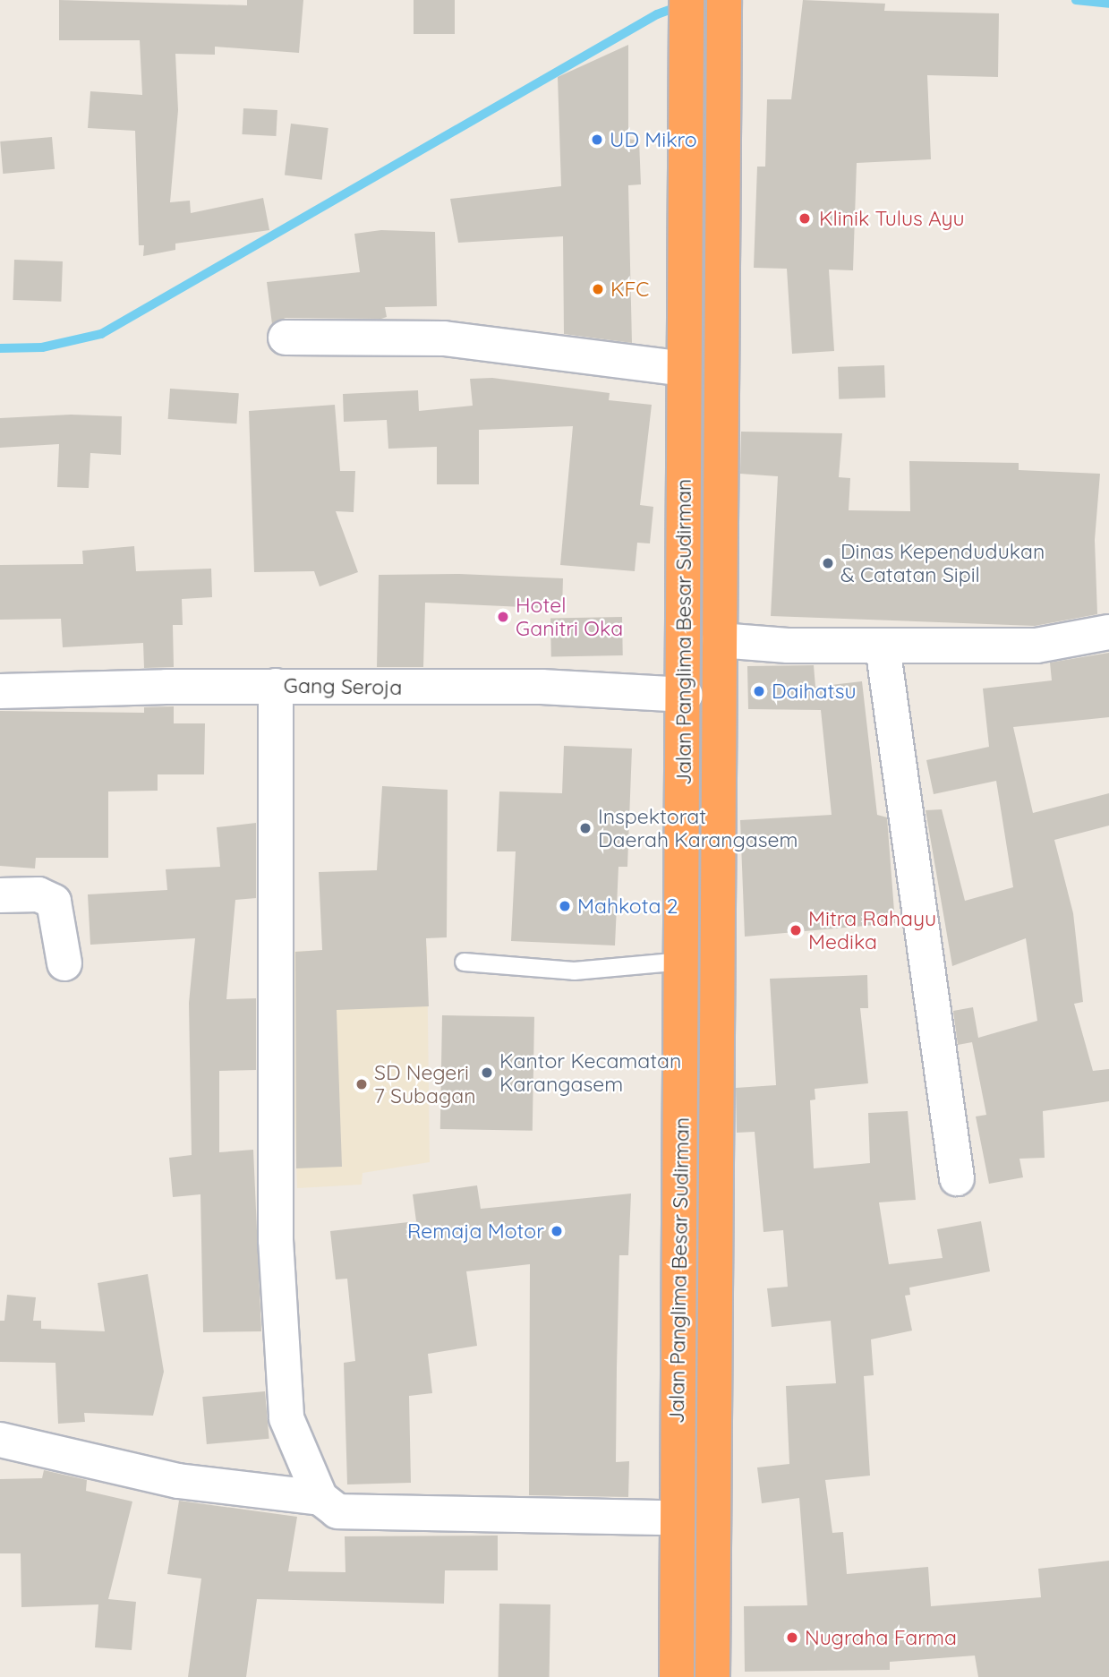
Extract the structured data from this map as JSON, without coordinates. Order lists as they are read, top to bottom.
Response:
{
  "streets": {
    "highway": ["Jalan Panglima Besar Sudirman"],
    "street": ["Gang Seroja"]
  },
  "crossings": [
    ["Jalan Panglima Besar Sudirman", "Gang Seroja"]
  ],
  "places": [
    "UD Mikro",
    "Klinik Tulus Ayu",
    "KFC",
    "Dinas Kependudukan & Catatan Sipil",
    "Hotel Ganitri Oka",
    "Daihatsu",
    "Inspektorat Daerah Karangasem",
    "Mahkota 2",
    "Mitra Rahayu Medika",
    "Kantor Kecamatan Karangasem",
    "SD Negeri 7 Subagan",
    "Remaja Motor",
    "Nugraha Farma"
  ]
}
